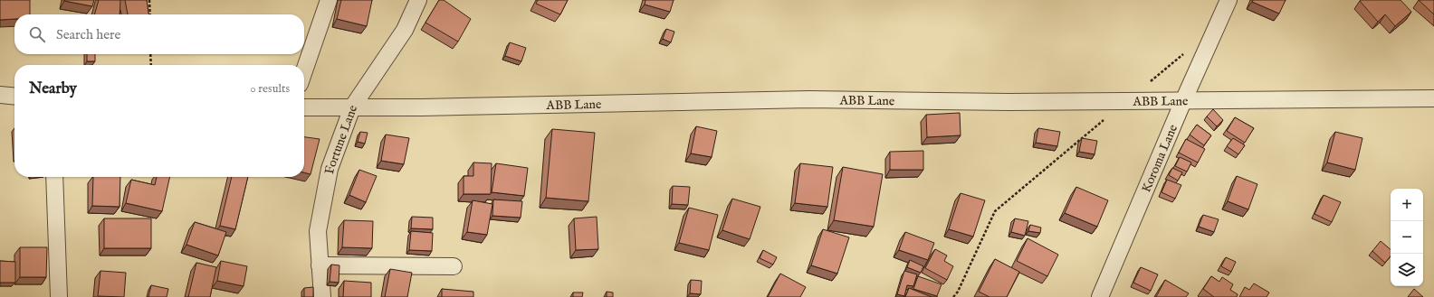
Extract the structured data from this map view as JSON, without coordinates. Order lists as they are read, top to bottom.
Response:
{
  "streets": {
    "street": ["ABB Lane", "Fortune Lane", "Koroma Lane"]
  },
  "crossings": [
    ["ABB Lane", "Fortune Lane"],
    ["ABB Lane", "Koroma Lane"]
  ],
  "page": {
    "search": "Search here",
    "heading": ["Nearby", "0 results"],
    "map_buttons": ["+", "−"]
  }
}
